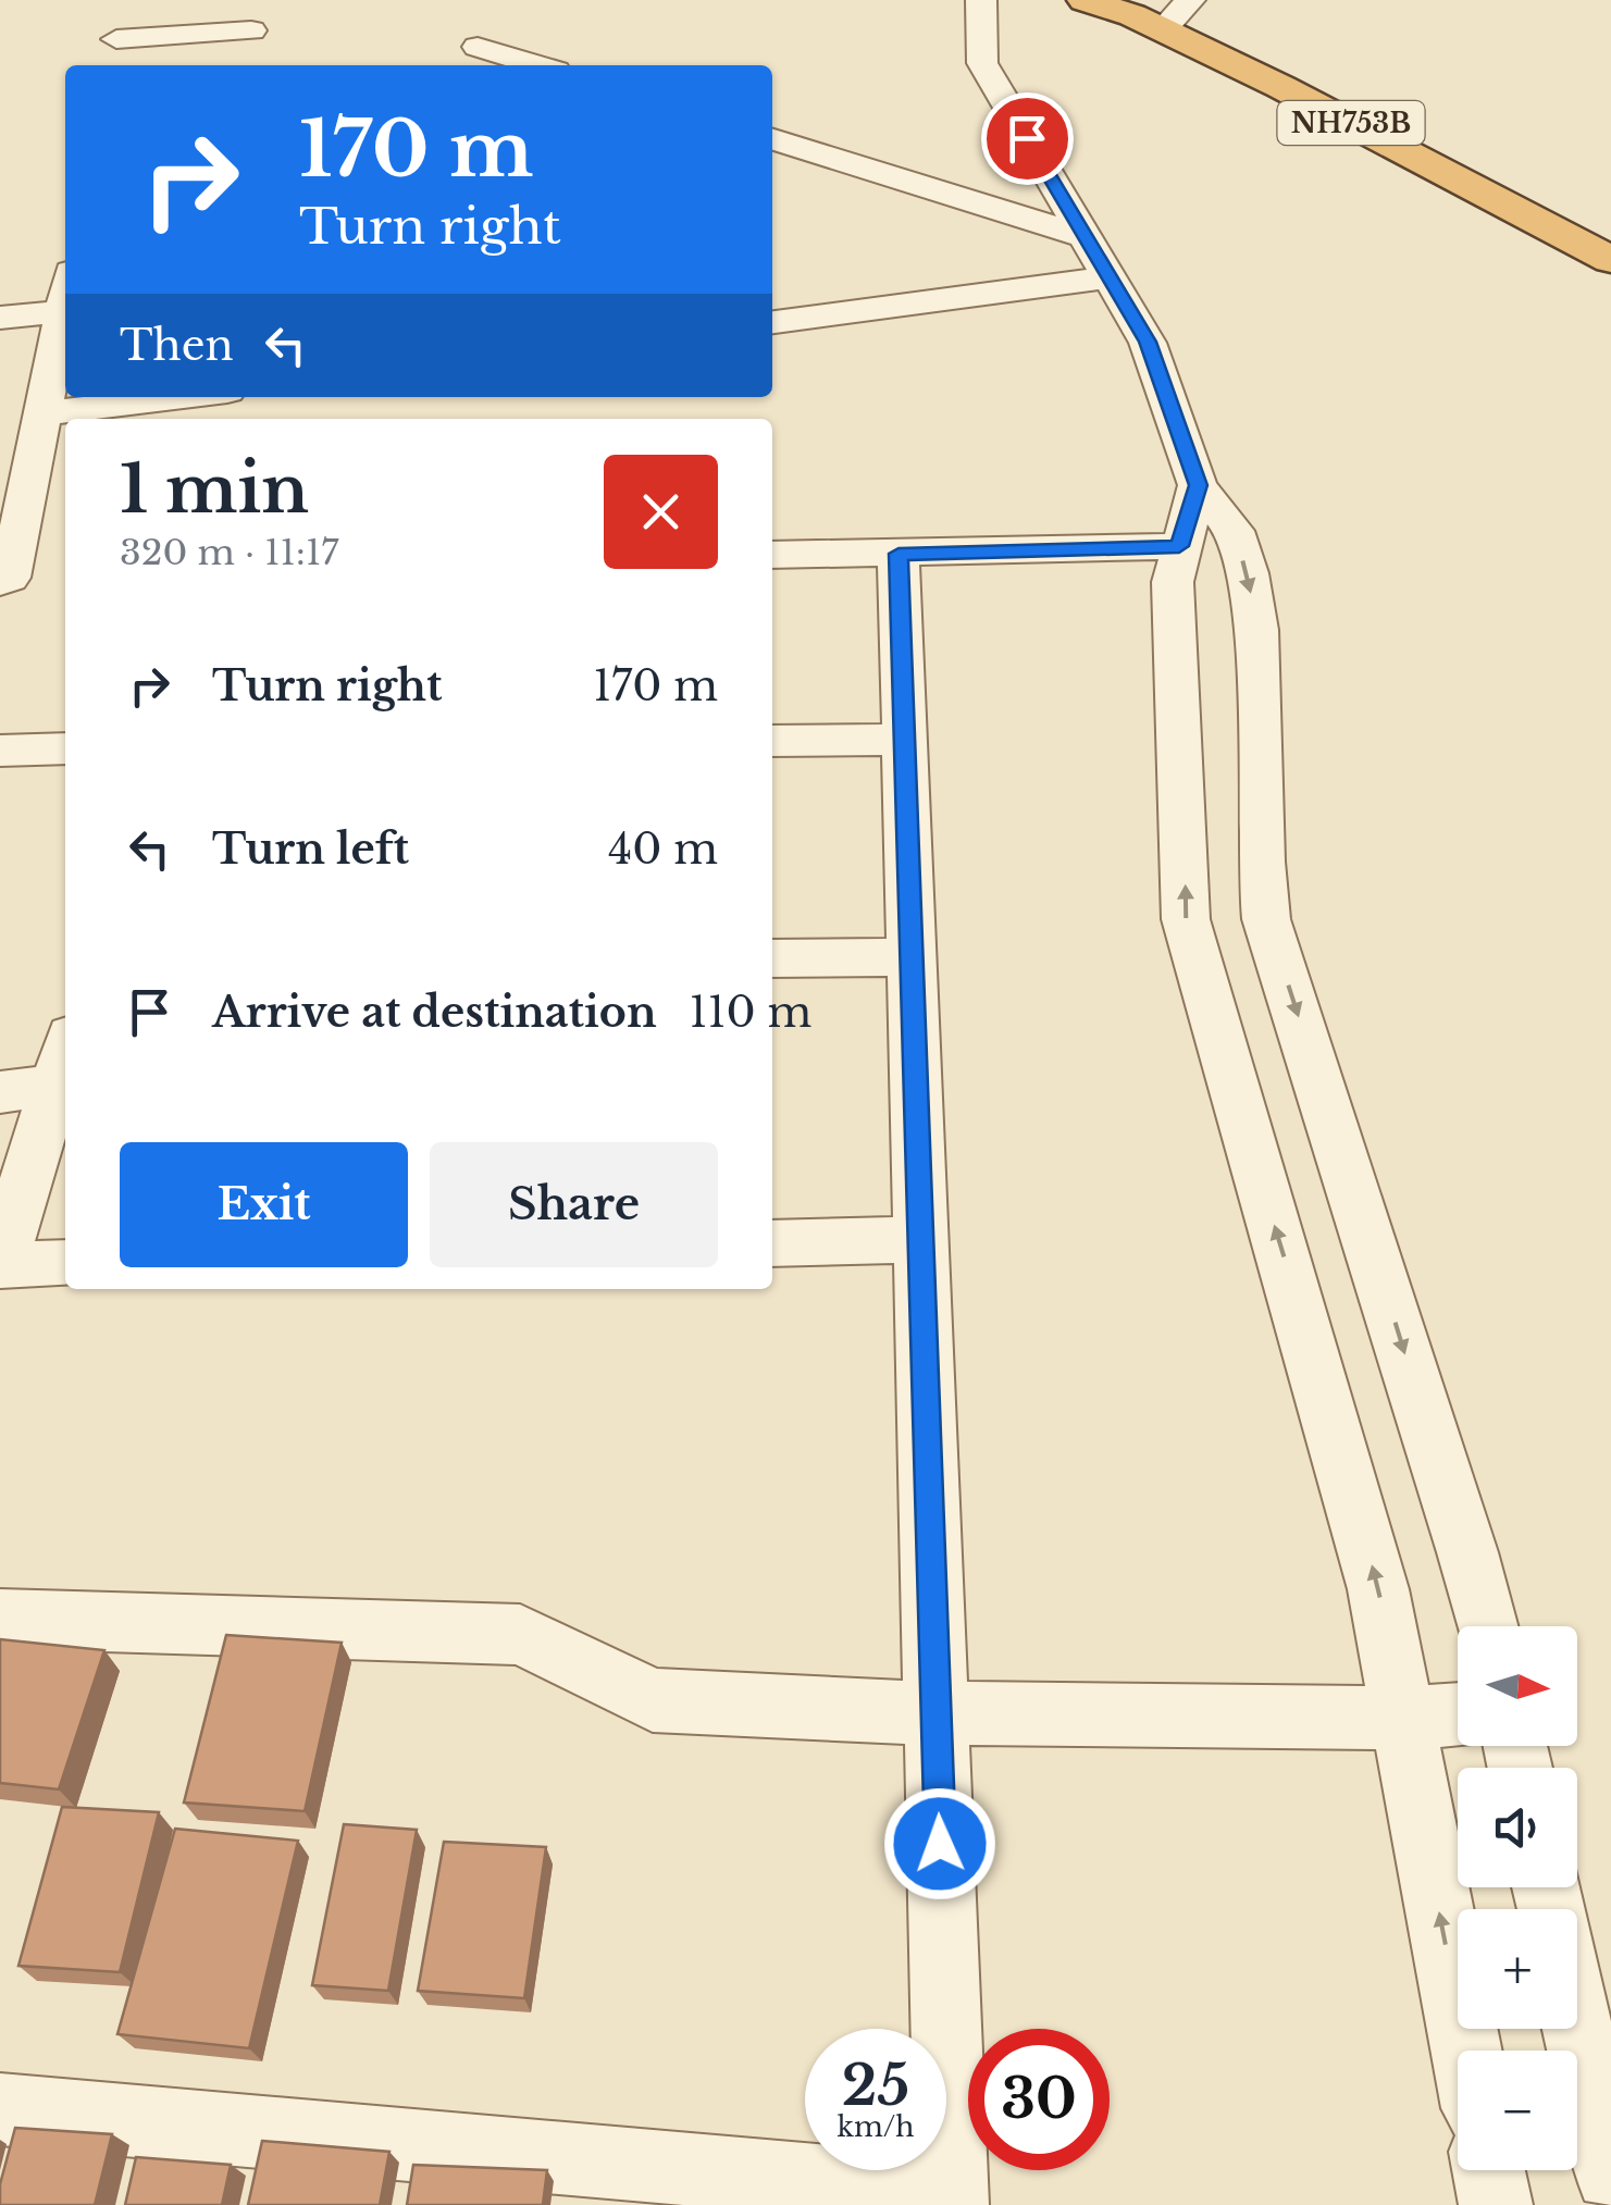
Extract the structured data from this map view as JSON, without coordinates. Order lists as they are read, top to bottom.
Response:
{
  "streets": {
    "highway": ["NH753B"]
  },
  "north": "right",
  "page": {
    "turn": ["170 m", "Turn right"],
    "then": "Then",
    "heading": ["1 min", "320 m · 11:17"],
    "list": [
      {
        "name": "Turn right",
        "value": "170 m"
      },
      {
        "name": "Turn left",
        "value": "40 m"
      },
      {
        "name": "Arrive at destination",
        "value": "110 m"
      }
    ],
    "buttons": ["Exit", "Share"],
    "map_buttons": ["+", "−"],
    "speed": "25 km/h",
    "limit": "30"
  }
}
